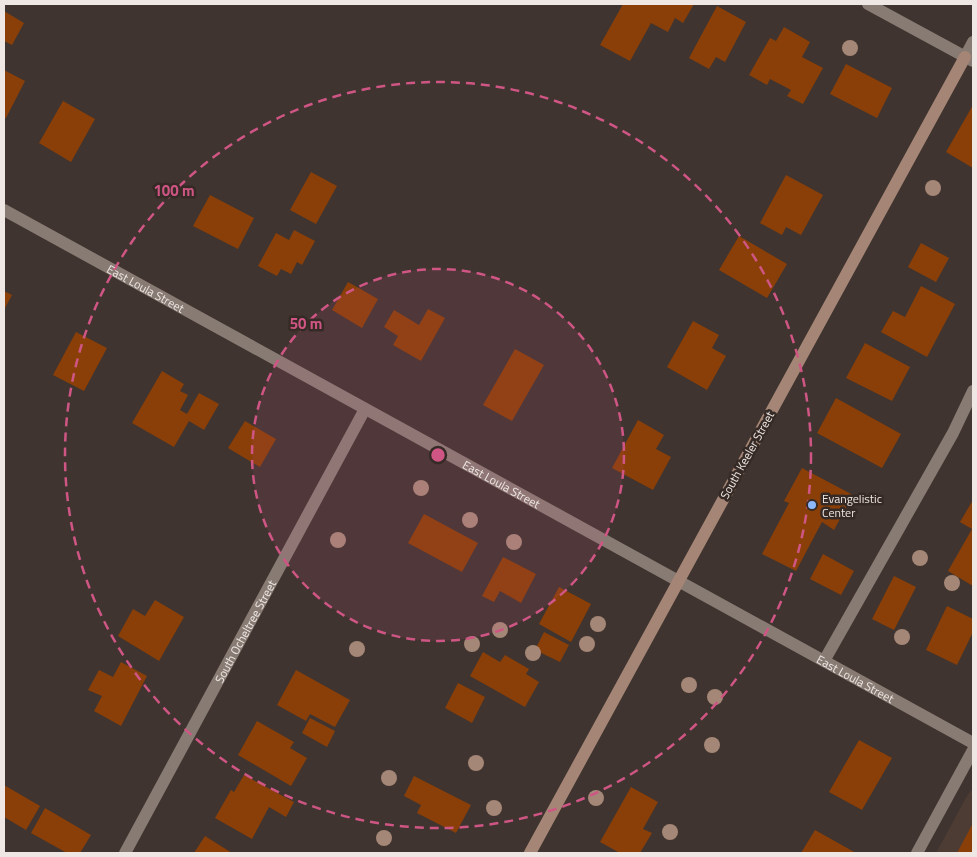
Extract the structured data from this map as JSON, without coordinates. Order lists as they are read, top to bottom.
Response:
{
  "streets": {
    "street": ["East Loula Street", "South Keeler Street", "South Ocheltree Street"]
  },
  "crossings": [
    ["East Loula Street", "South Keeler Street"],
    ["East Loula Street", "South Ocheltree Street"]
  ],
  "places": ["Evangelistic Center"],
  "rings": ["100 m", "50 m"]
}
